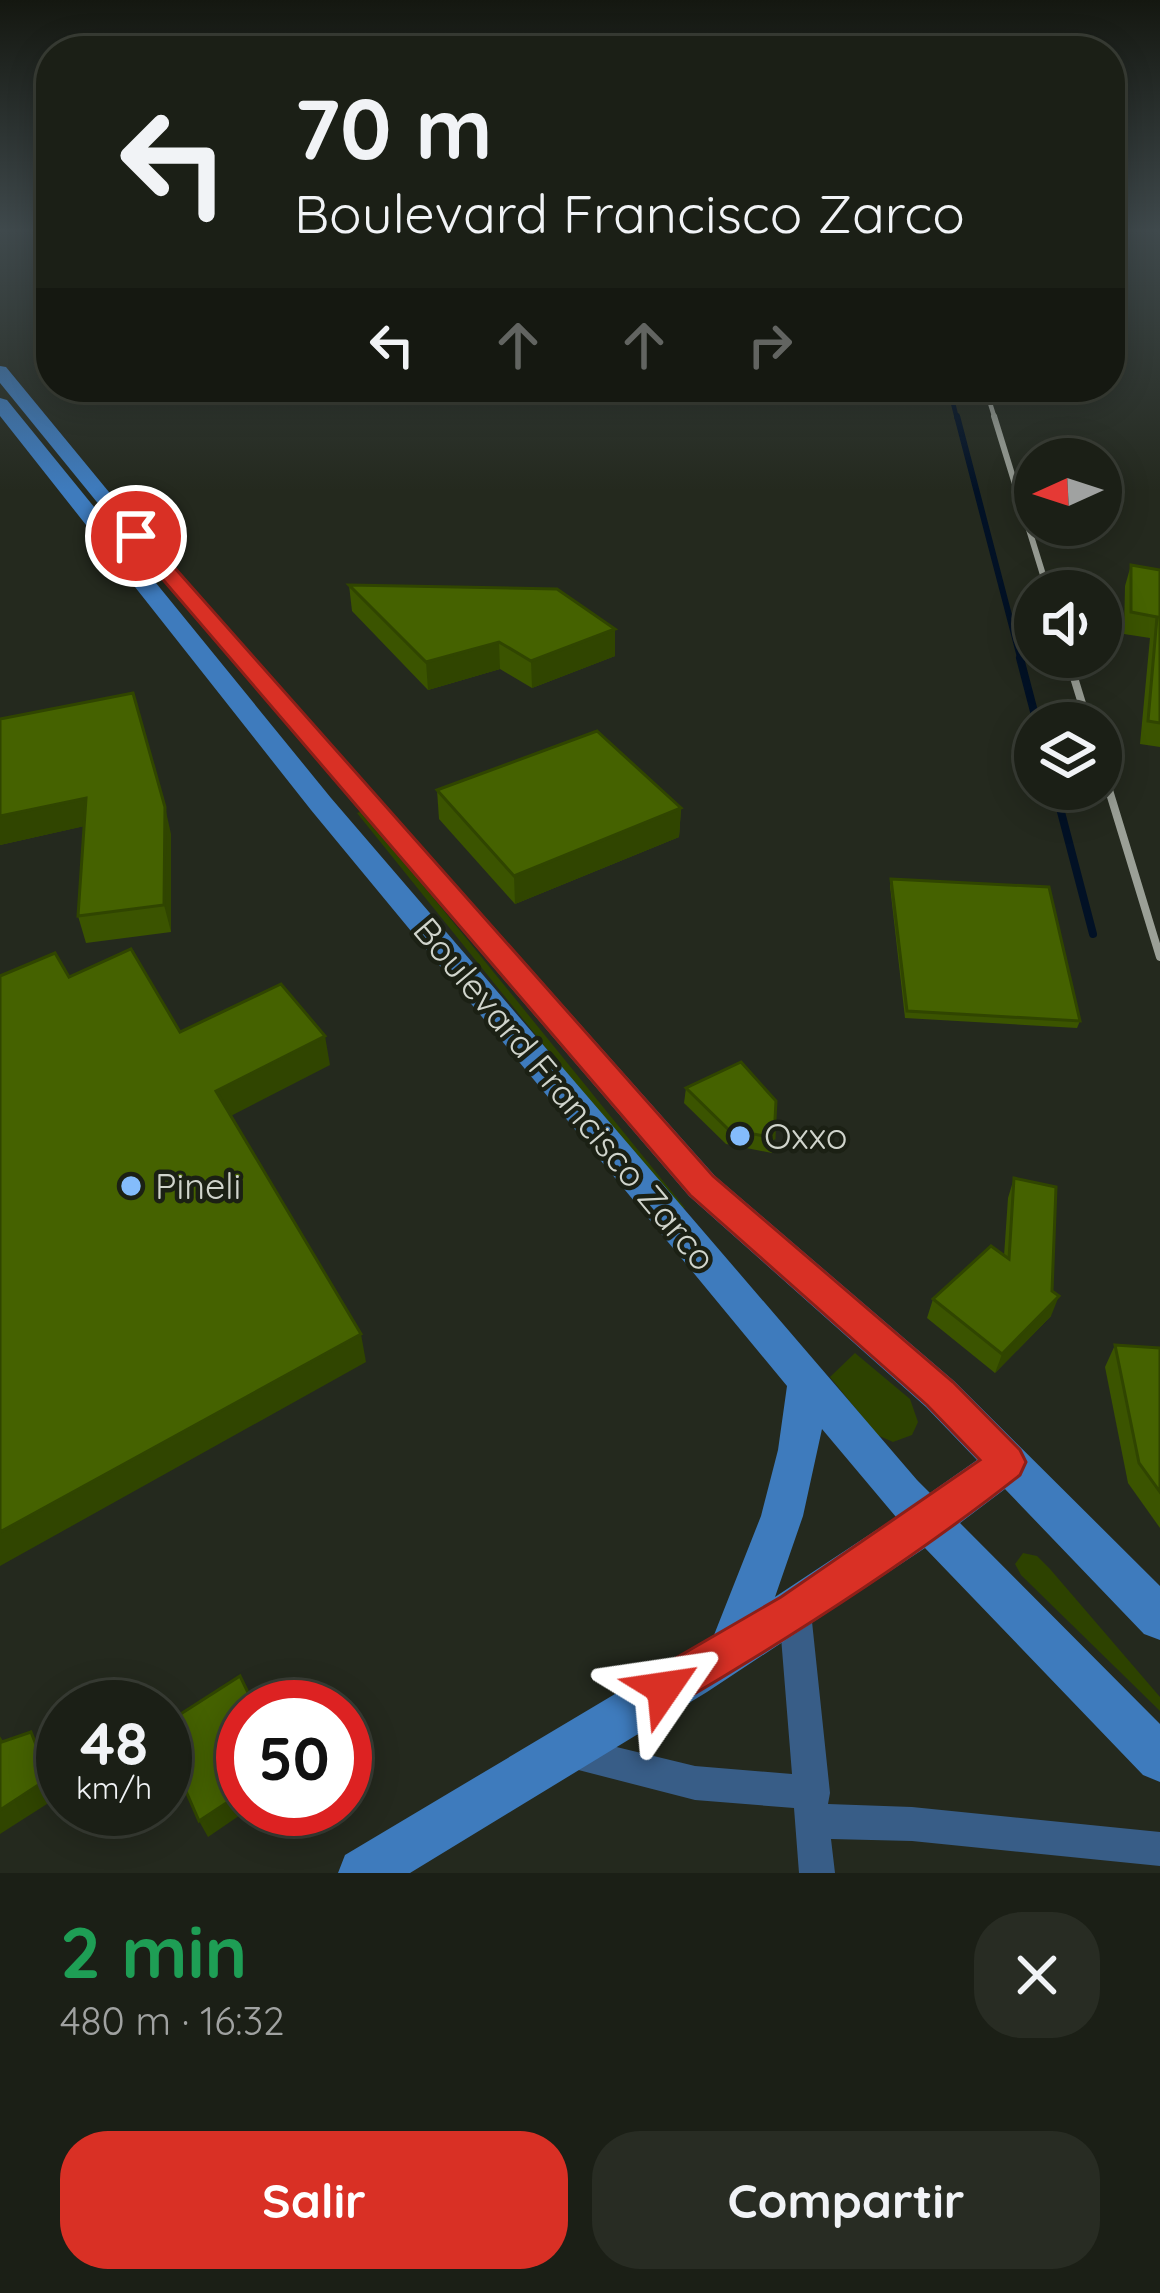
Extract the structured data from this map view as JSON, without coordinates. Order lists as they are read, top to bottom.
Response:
{
  "streets": {
    "main road": ["Boulevard Francisco Zarco"]
  },
  "places": ["Oxxo", "Pineli"],
  "north": "left",
  "page": {
    "turn": ["70 m", "Boulevard Francisco Zarco"],
    "speed": "48 km/h",
    "limit": "50",
    "heading": ["2 min", "480 m · 16:32"],
    "buttons": ["Salir", "Compartir"]
  }
}
